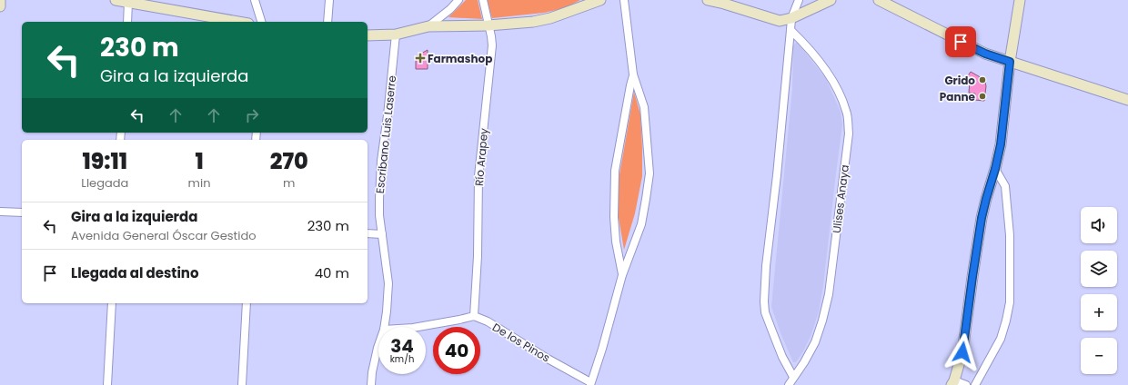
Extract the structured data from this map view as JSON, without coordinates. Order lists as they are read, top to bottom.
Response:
{
  "streets": {
    "street": [
      "Escribano Luis Laserre",
      "Río Arapey",
      "Ulises Anaya",
      "De los Pinos"
    ]
  },
  "crossings": [
    ["Río Arapey", "De los Pinos"]
  ],
  "places": {
    "health": ["Farmashop"],
    "other": ["Grido", "Panne"]
  },
  "page": {
    "turn": ["230 m", "Gira a la izquierda"],
    "eta": [
      "19:11",
      "Llegada",
      "1",
      "min",
      "270",
      "m"
    ],
    "list": [
      {
        "name": "Gira a la izquierda",
        "note": "Avenida General Óscar Gestido",
        "value": "230 m"
      },
      {
        "name": "Llegada al destino",
        "value": "40 m"
      }
    ],
    "map_buttons": ["+", "−"],
    "speed": "34 km/h",
    "limit": "40"
  }
}
